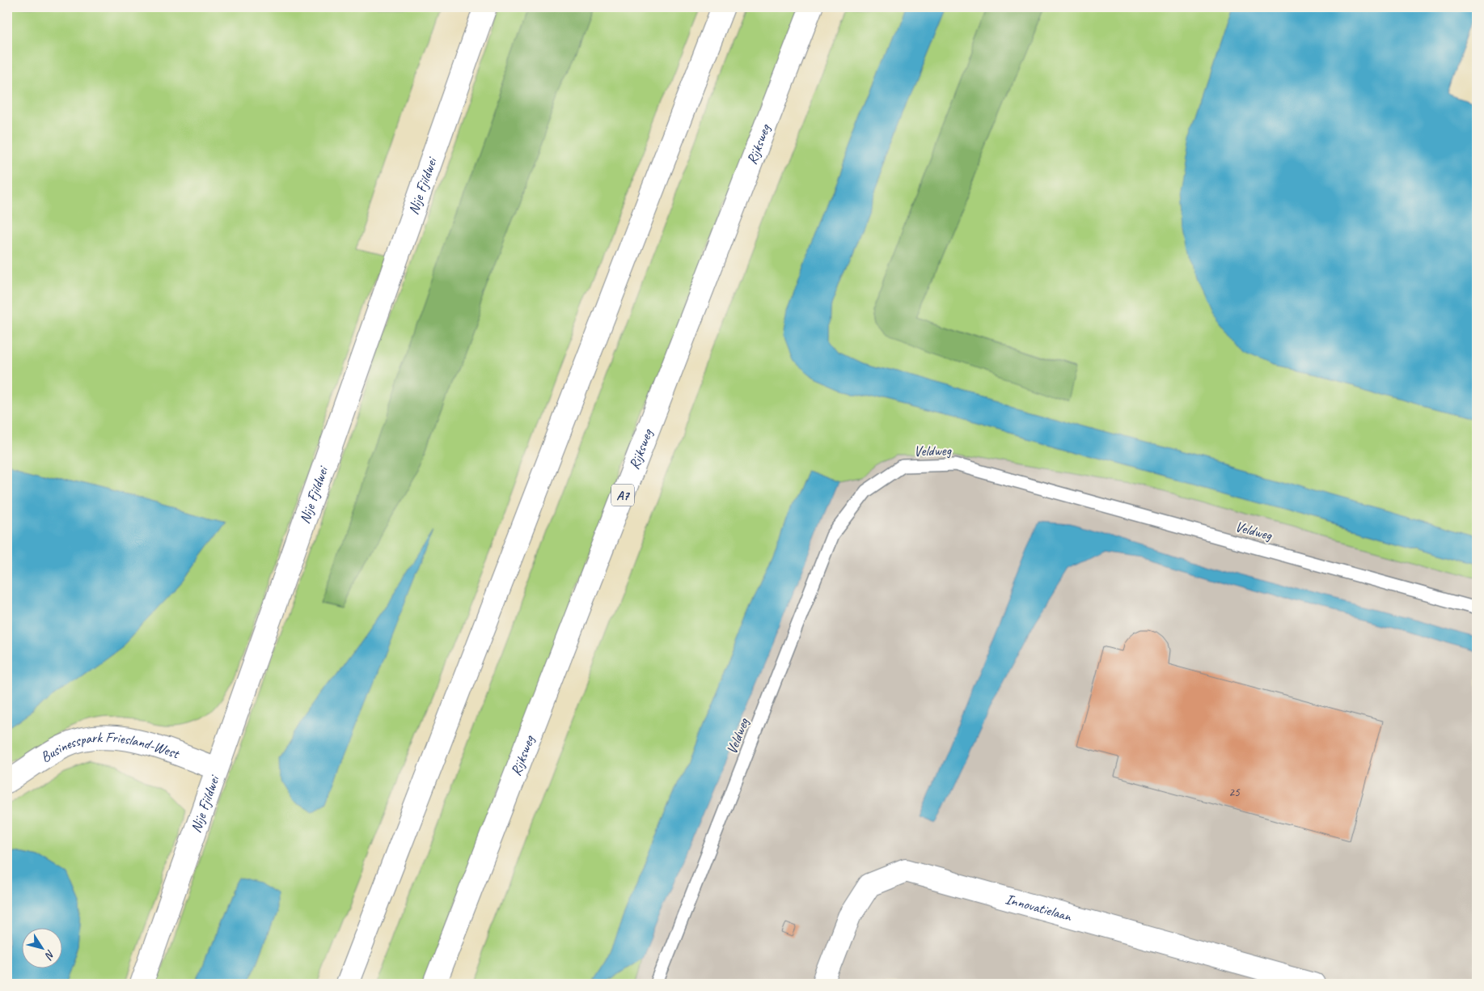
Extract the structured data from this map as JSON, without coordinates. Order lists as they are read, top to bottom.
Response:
{
  "streets": {
    "main road": [
      "Rijksweg",
      "Nije Fjildwei",
      "A7",
      "Businesspark Friesland-West",
      "Innovatielaan"
    ],
    "lane": ["Veldweg"]
  },
  "crossings": [
    ["Nije Fjildwei", "Businesspark Friesland-West"]
  ],
  "house_numbers": ["25"],
  "north": "bottom right"
}
